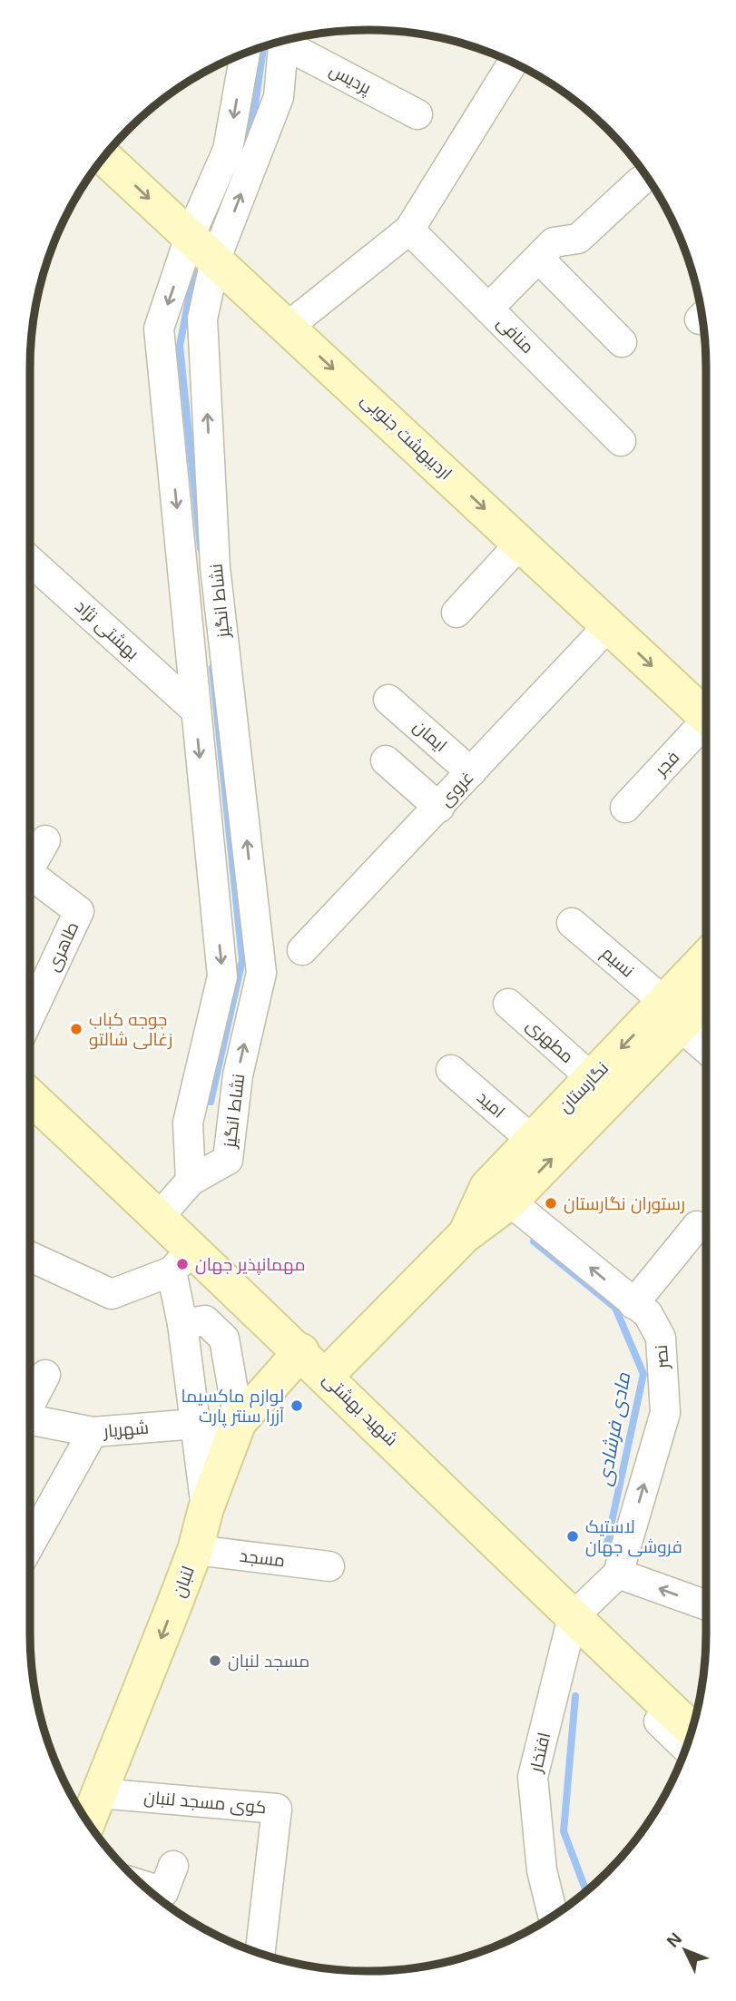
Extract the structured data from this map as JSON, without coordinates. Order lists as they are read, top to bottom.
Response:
{
  "streets": {
    "street": [
      "پردیس",
      "منافی",
      "اردیبهشت جنوبی",
      "نشاط انگیز",
      "بهشتی نژاد",
      "ایمان",
      "فجر",
      "غروی",
      "طاهری",
      "نسیم",
      "مطهری",
      "نگارستان",
      "امید",
      "نصر",
      "شهید بهشتی",
      "شهریار",
      "مسجد",
      "لنبان",
      "افتخار",
      "کوی مسجد لنبان"
    ]
  },
  "crossings": [
    ["اردیبهشت جنوبی", "نشاط انگیز"],
    ["اردیبهشت جنوبی", "غروی"],
    ["نشاط انگیز", "بهشتی نژاد"],
    ["ایمان", "غروی"],
    ["نسیم", "نگارستان"],
    ["مطهری", "نگارستان"],
    ["نگارستان", "امید"],
    ["نگارستان", "نصر"],
    ["نگارستان", "شهید بهشتی"],
    ["شهید بهشتی", "لنبان"],
    ["شهید بهشتی", "افتخار"],
    ["شهریار", "لنبان"],
    ["مسجد", "لنبان"],
    ["لنبان", "کوی مسجد لنبان"]
  ],
  "one_way": ["اردیبهشت جنوبی", "نصر", "لنبان"],
  "water": ["مادی فرشادی"],
  "places": [
    "جوجه کباب زغالی شالتو",
    "رستوران نگارستان",
    "مهمانپذیر جهان",
    "لوازم ماکسیما آزرا سنتر پارت",
    "لاستیک فروشی جهان",
    "مسجد لنبان"
  ],
  "north": "top left"
}
